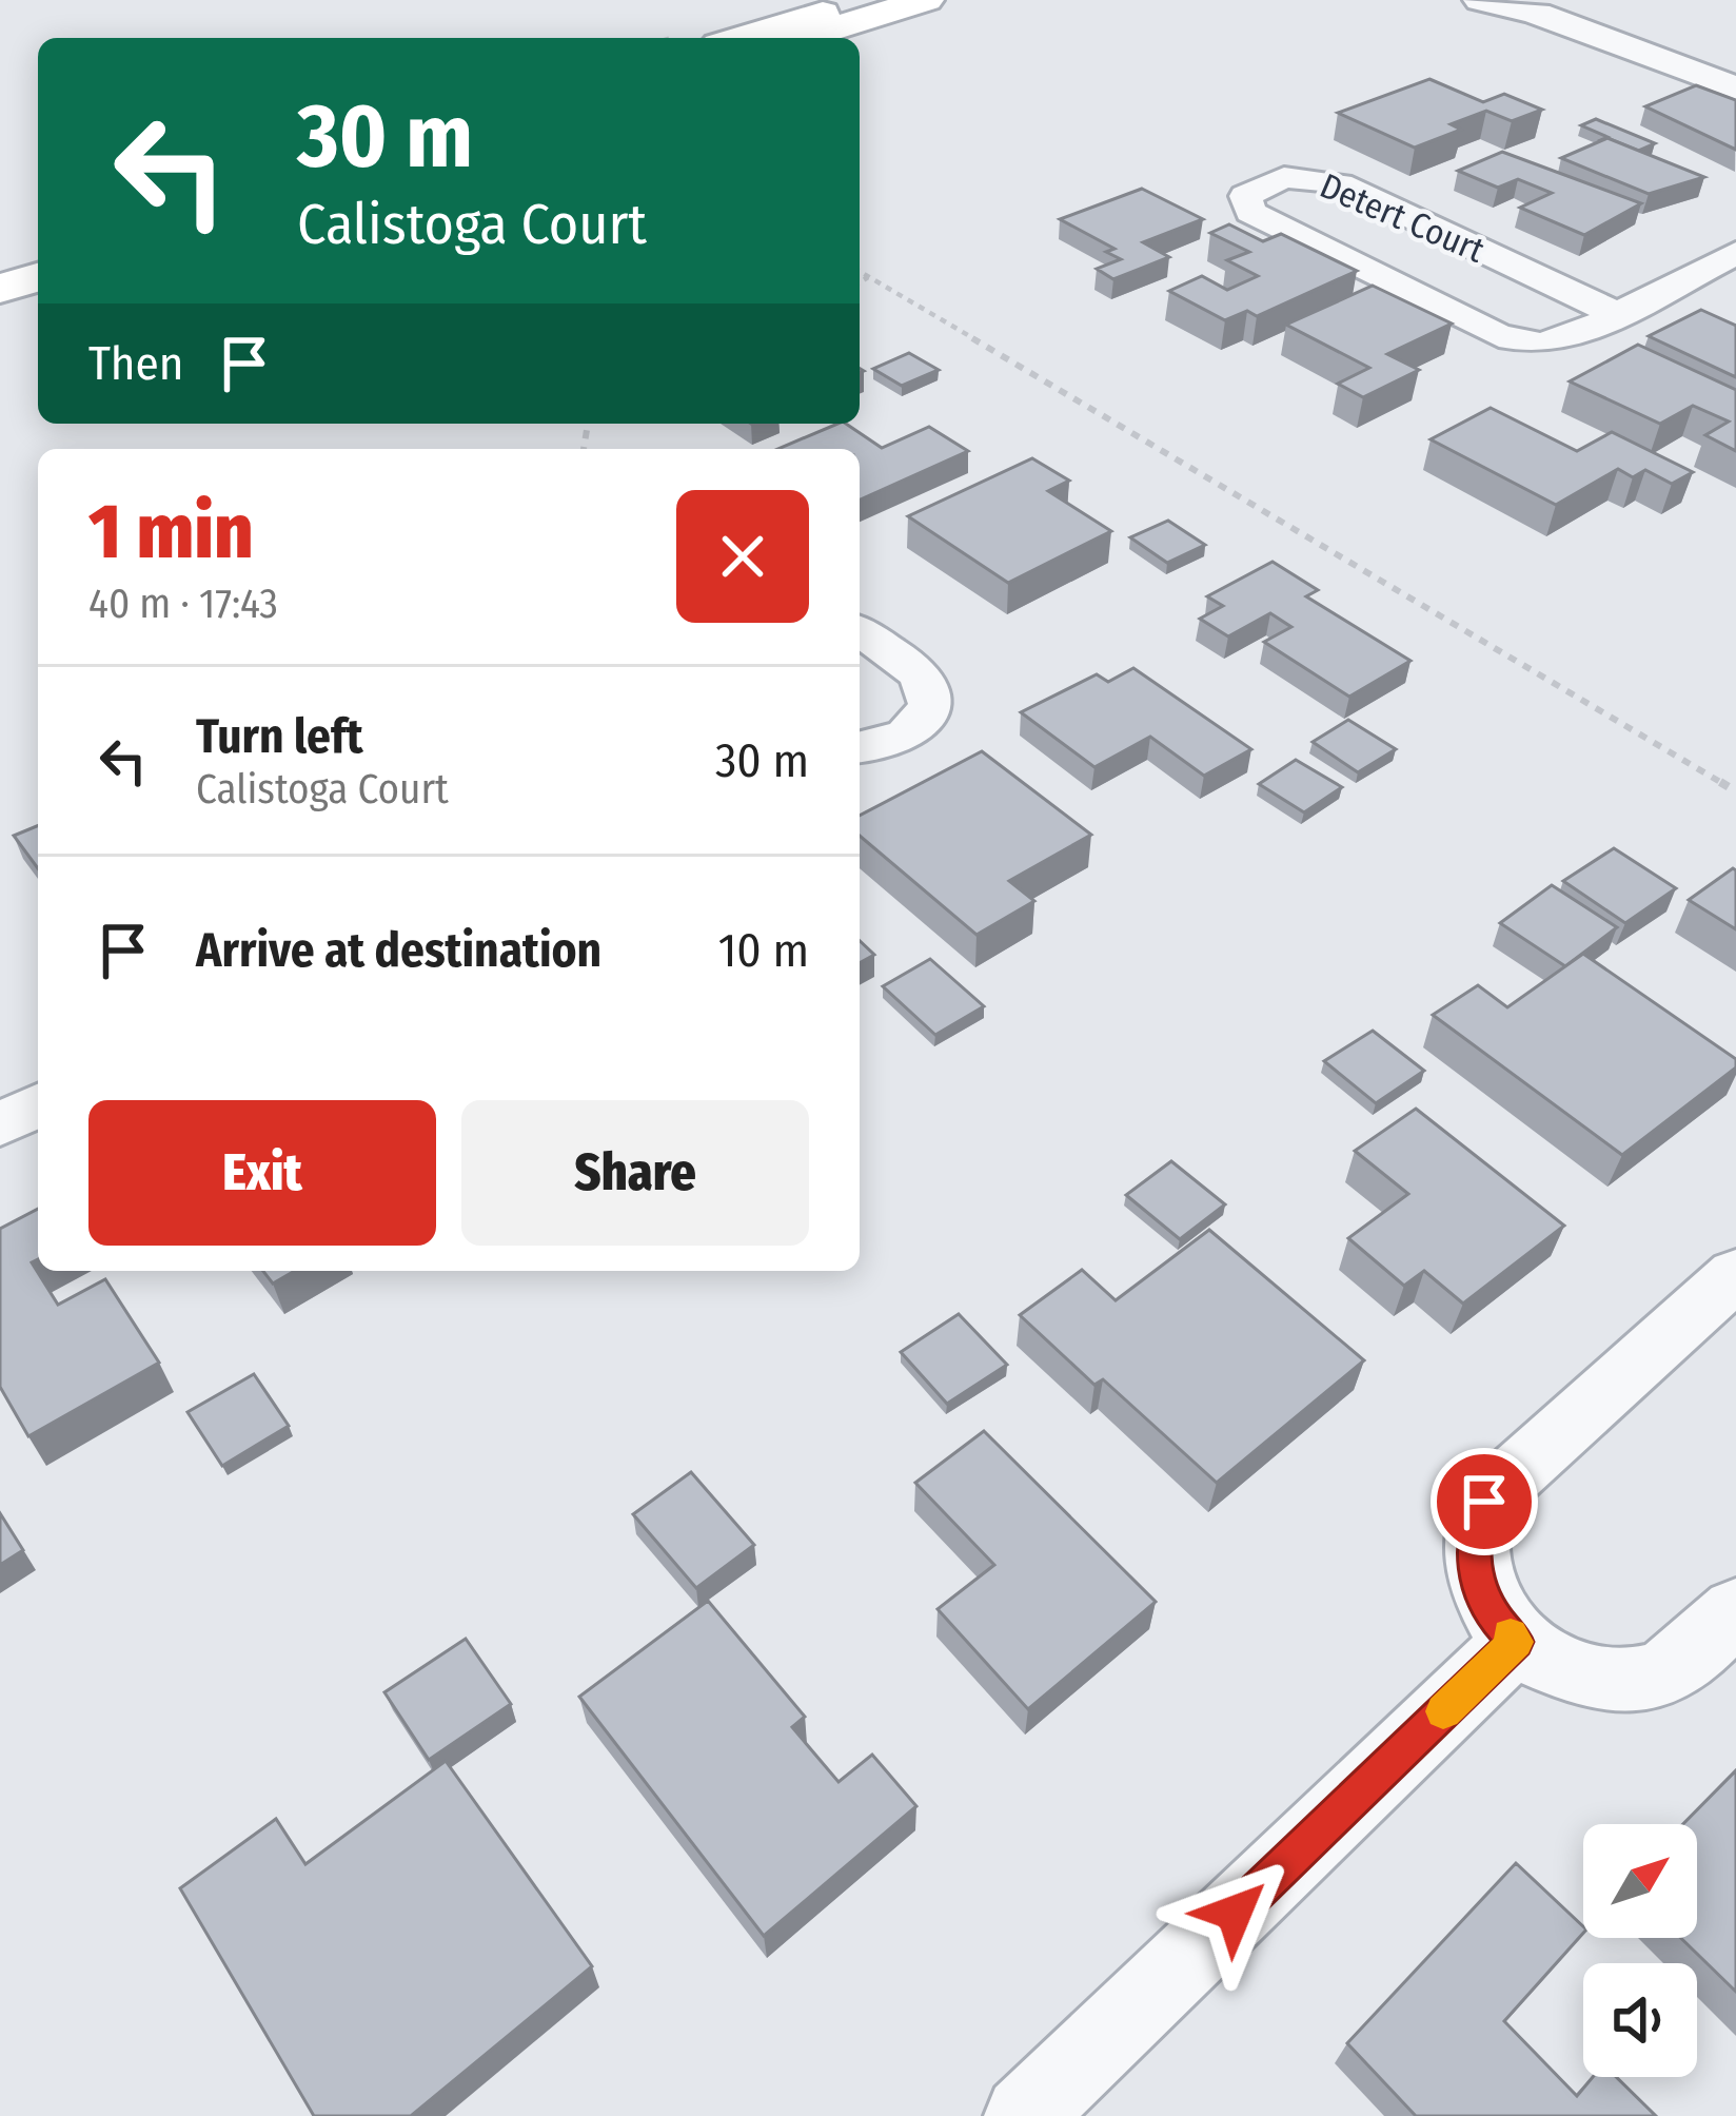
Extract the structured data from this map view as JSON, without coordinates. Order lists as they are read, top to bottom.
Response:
{
  "streets": {
    "street": ["Detert Court"]
  },
  "north": "top right",
  "page": {
    "turn": ["30 m", "Calistoga Court"],
    "then": "Then",
    "heading": ["1 min", "40 m · 17:43"],
    "list": [
      {
        "name": "Turn left",
        "note": "Calistoga Court",
        "value": "30 m"
      },
      {
        "name": "Arrive at destination",
        "value": "10 m"
      }
    ],
    "buttons": ["Exit", "Share"]
  }
}
